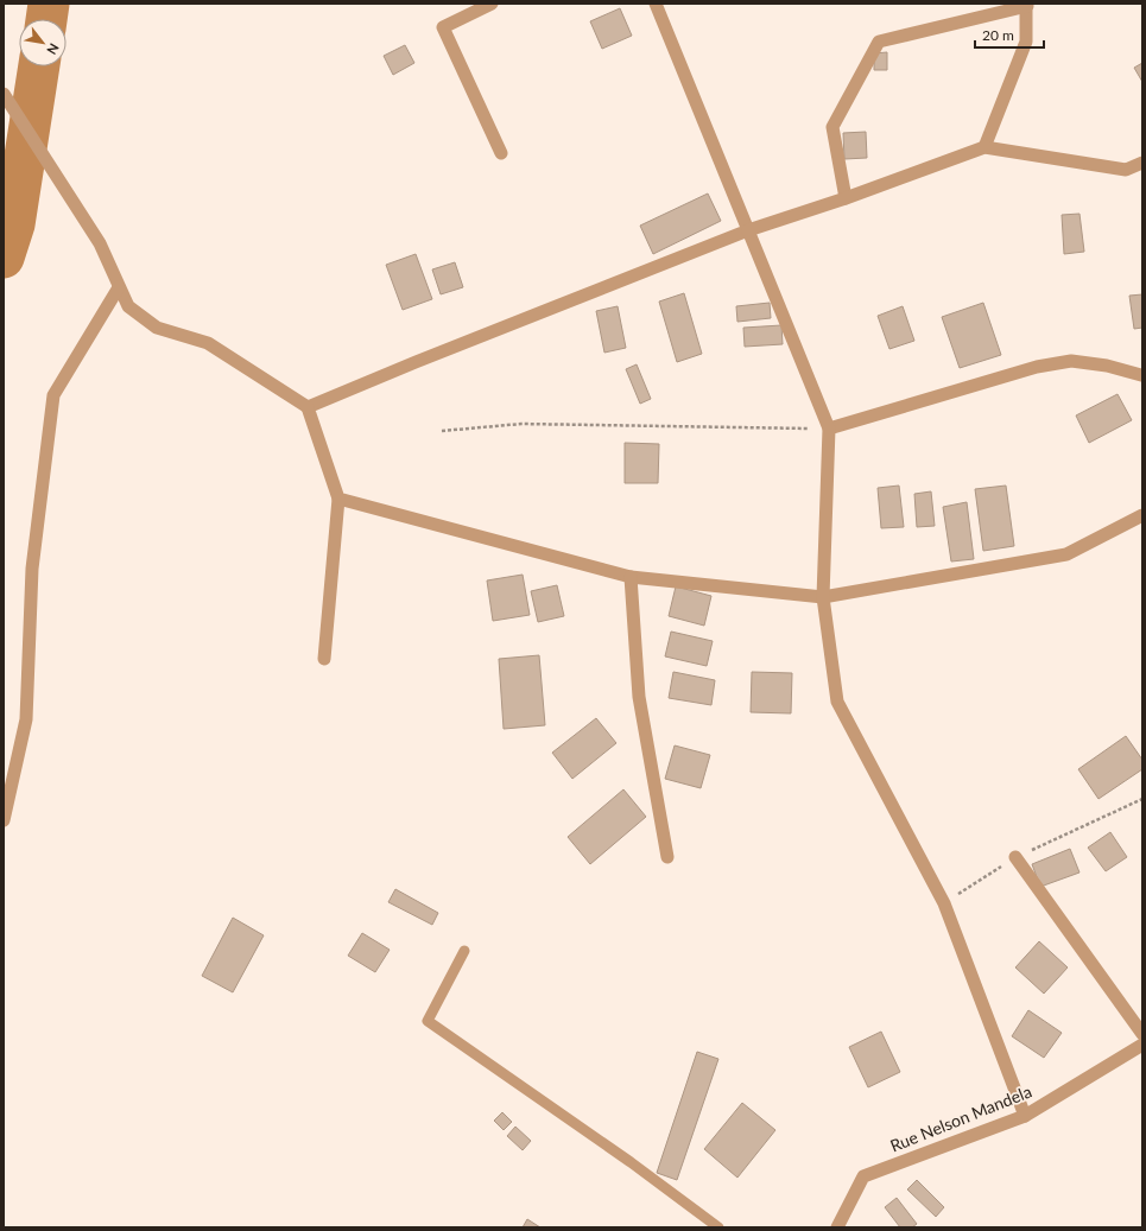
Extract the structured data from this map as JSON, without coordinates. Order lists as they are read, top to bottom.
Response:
{
  "streets": {
    "street": ["Rue Nelson Mandela"]
  },
  "scale_bar": "20 m",
  "north": "bottom right"
}
